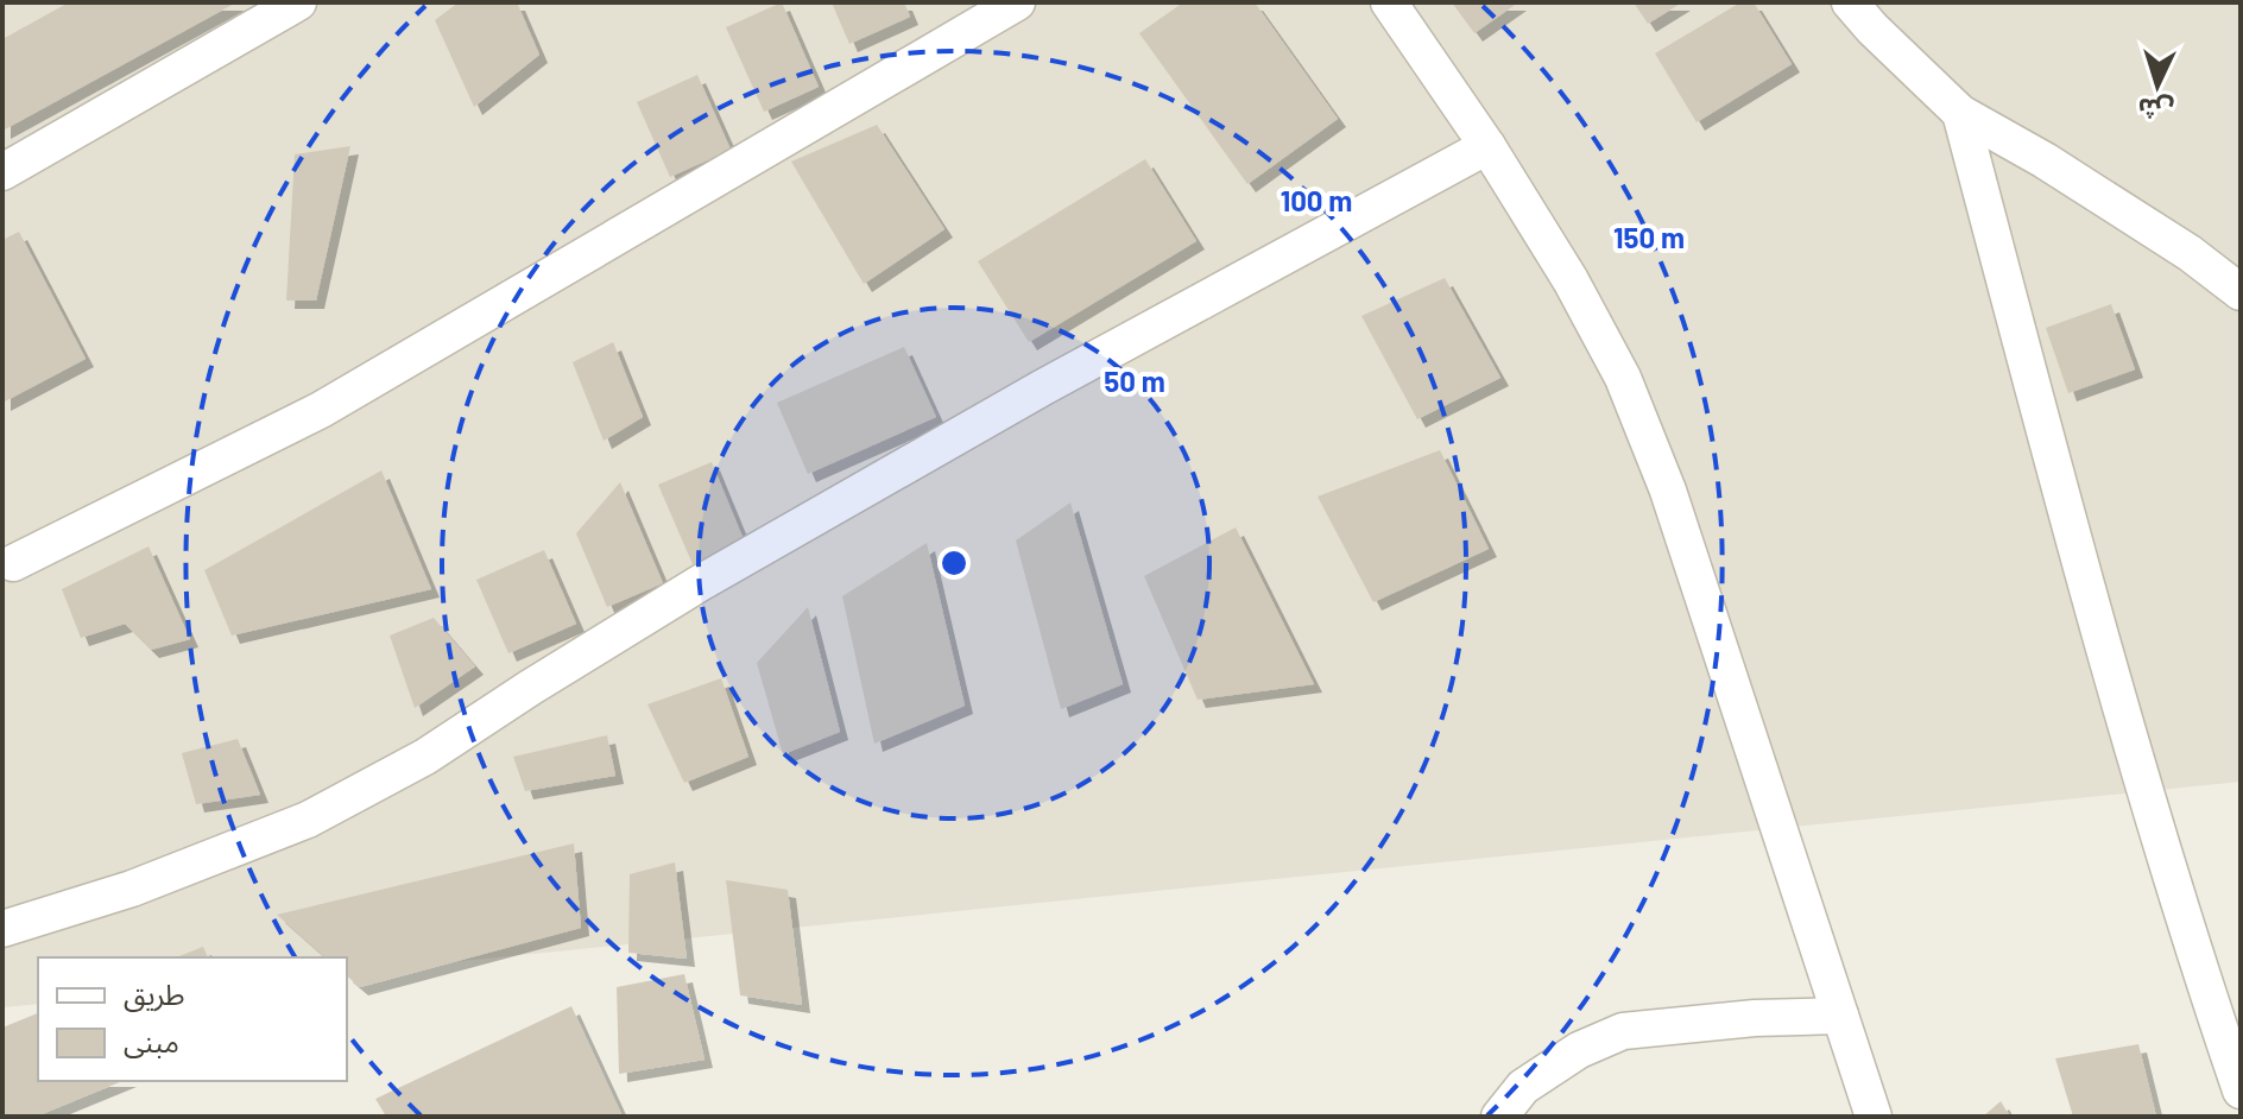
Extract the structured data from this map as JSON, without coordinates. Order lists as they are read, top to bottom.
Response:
{
  "legend": ["طريق", "مبنى"],
  "north": "bottom",
  "rings": ["100 m", "150 m", "50 m"]
}
